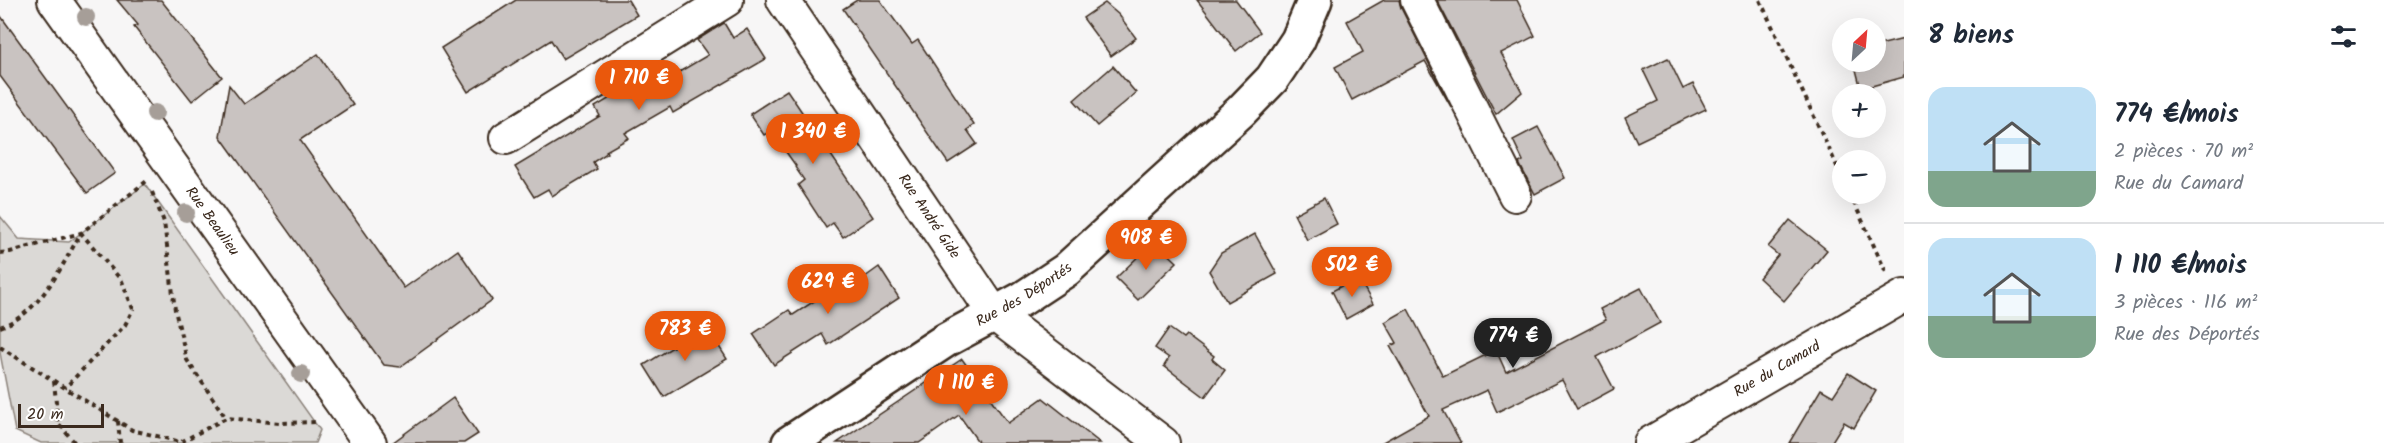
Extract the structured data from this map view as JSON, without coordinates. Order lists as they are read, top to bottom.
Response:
{
  "streets": {
    "street": [
      "Rue André Gide",
      "Rue Beaulieu",
      "Rue des Déportés",
      "Rue du Camard"
    ]
  },
  "crossings": [
    ["Rue André Gide", "Rue des Déportés"]
  ],
  "scale_bar": "20 m",
  "north": "top right",
  "page": {
    "heading": "8 biens",
    "map_buttons": ["+", "−"],
    "price": [
      "1 710 €",
      "1 340 €",
      "908 €",
      "502 €",
      "629 €",
      "783 €",
      "774 €",
      "1 110 €"
    ],
    "list": [
      {
        "name": "774 €/mois",
        "note": "2 pièces · 70 m² · Rue du Camard"
      },
      {
        "name": "1 110 €/mois",
        "note": "3 pièces · 116 m² · Rue des Déportés"
      }
    ],
    "scale": "20 m"
  }
}
